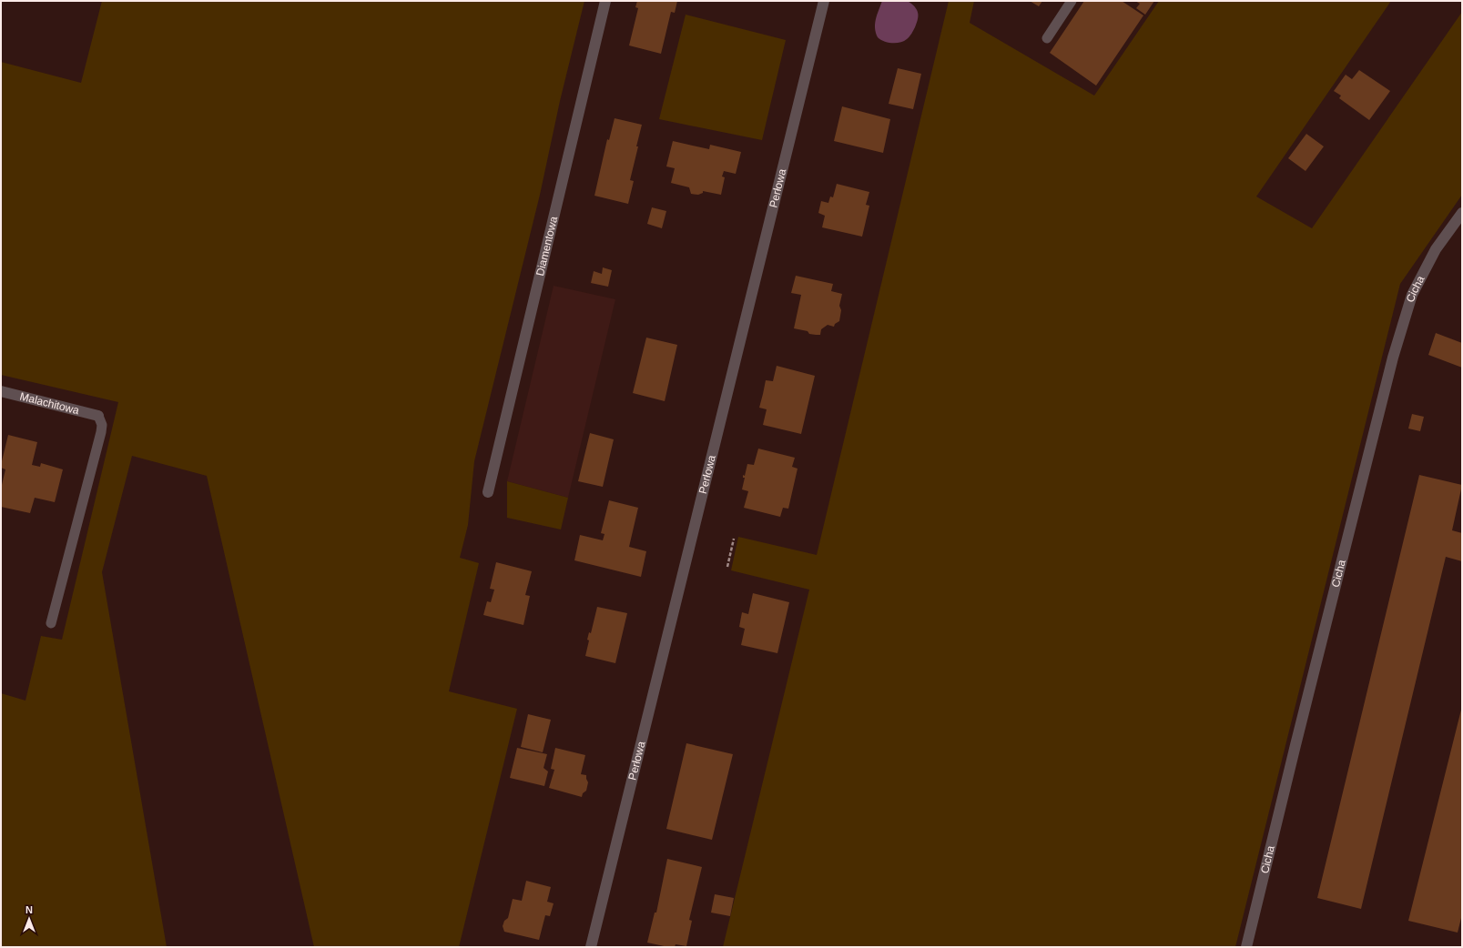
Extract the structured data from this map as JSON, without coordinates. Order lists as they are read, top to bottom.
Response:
{
  "streets": {
    "street": [
      "Perłowa",
      "Diamentowa",
      "Cicha",
      "Malachitowa"
    ]
  },
  "north": "top"
}
